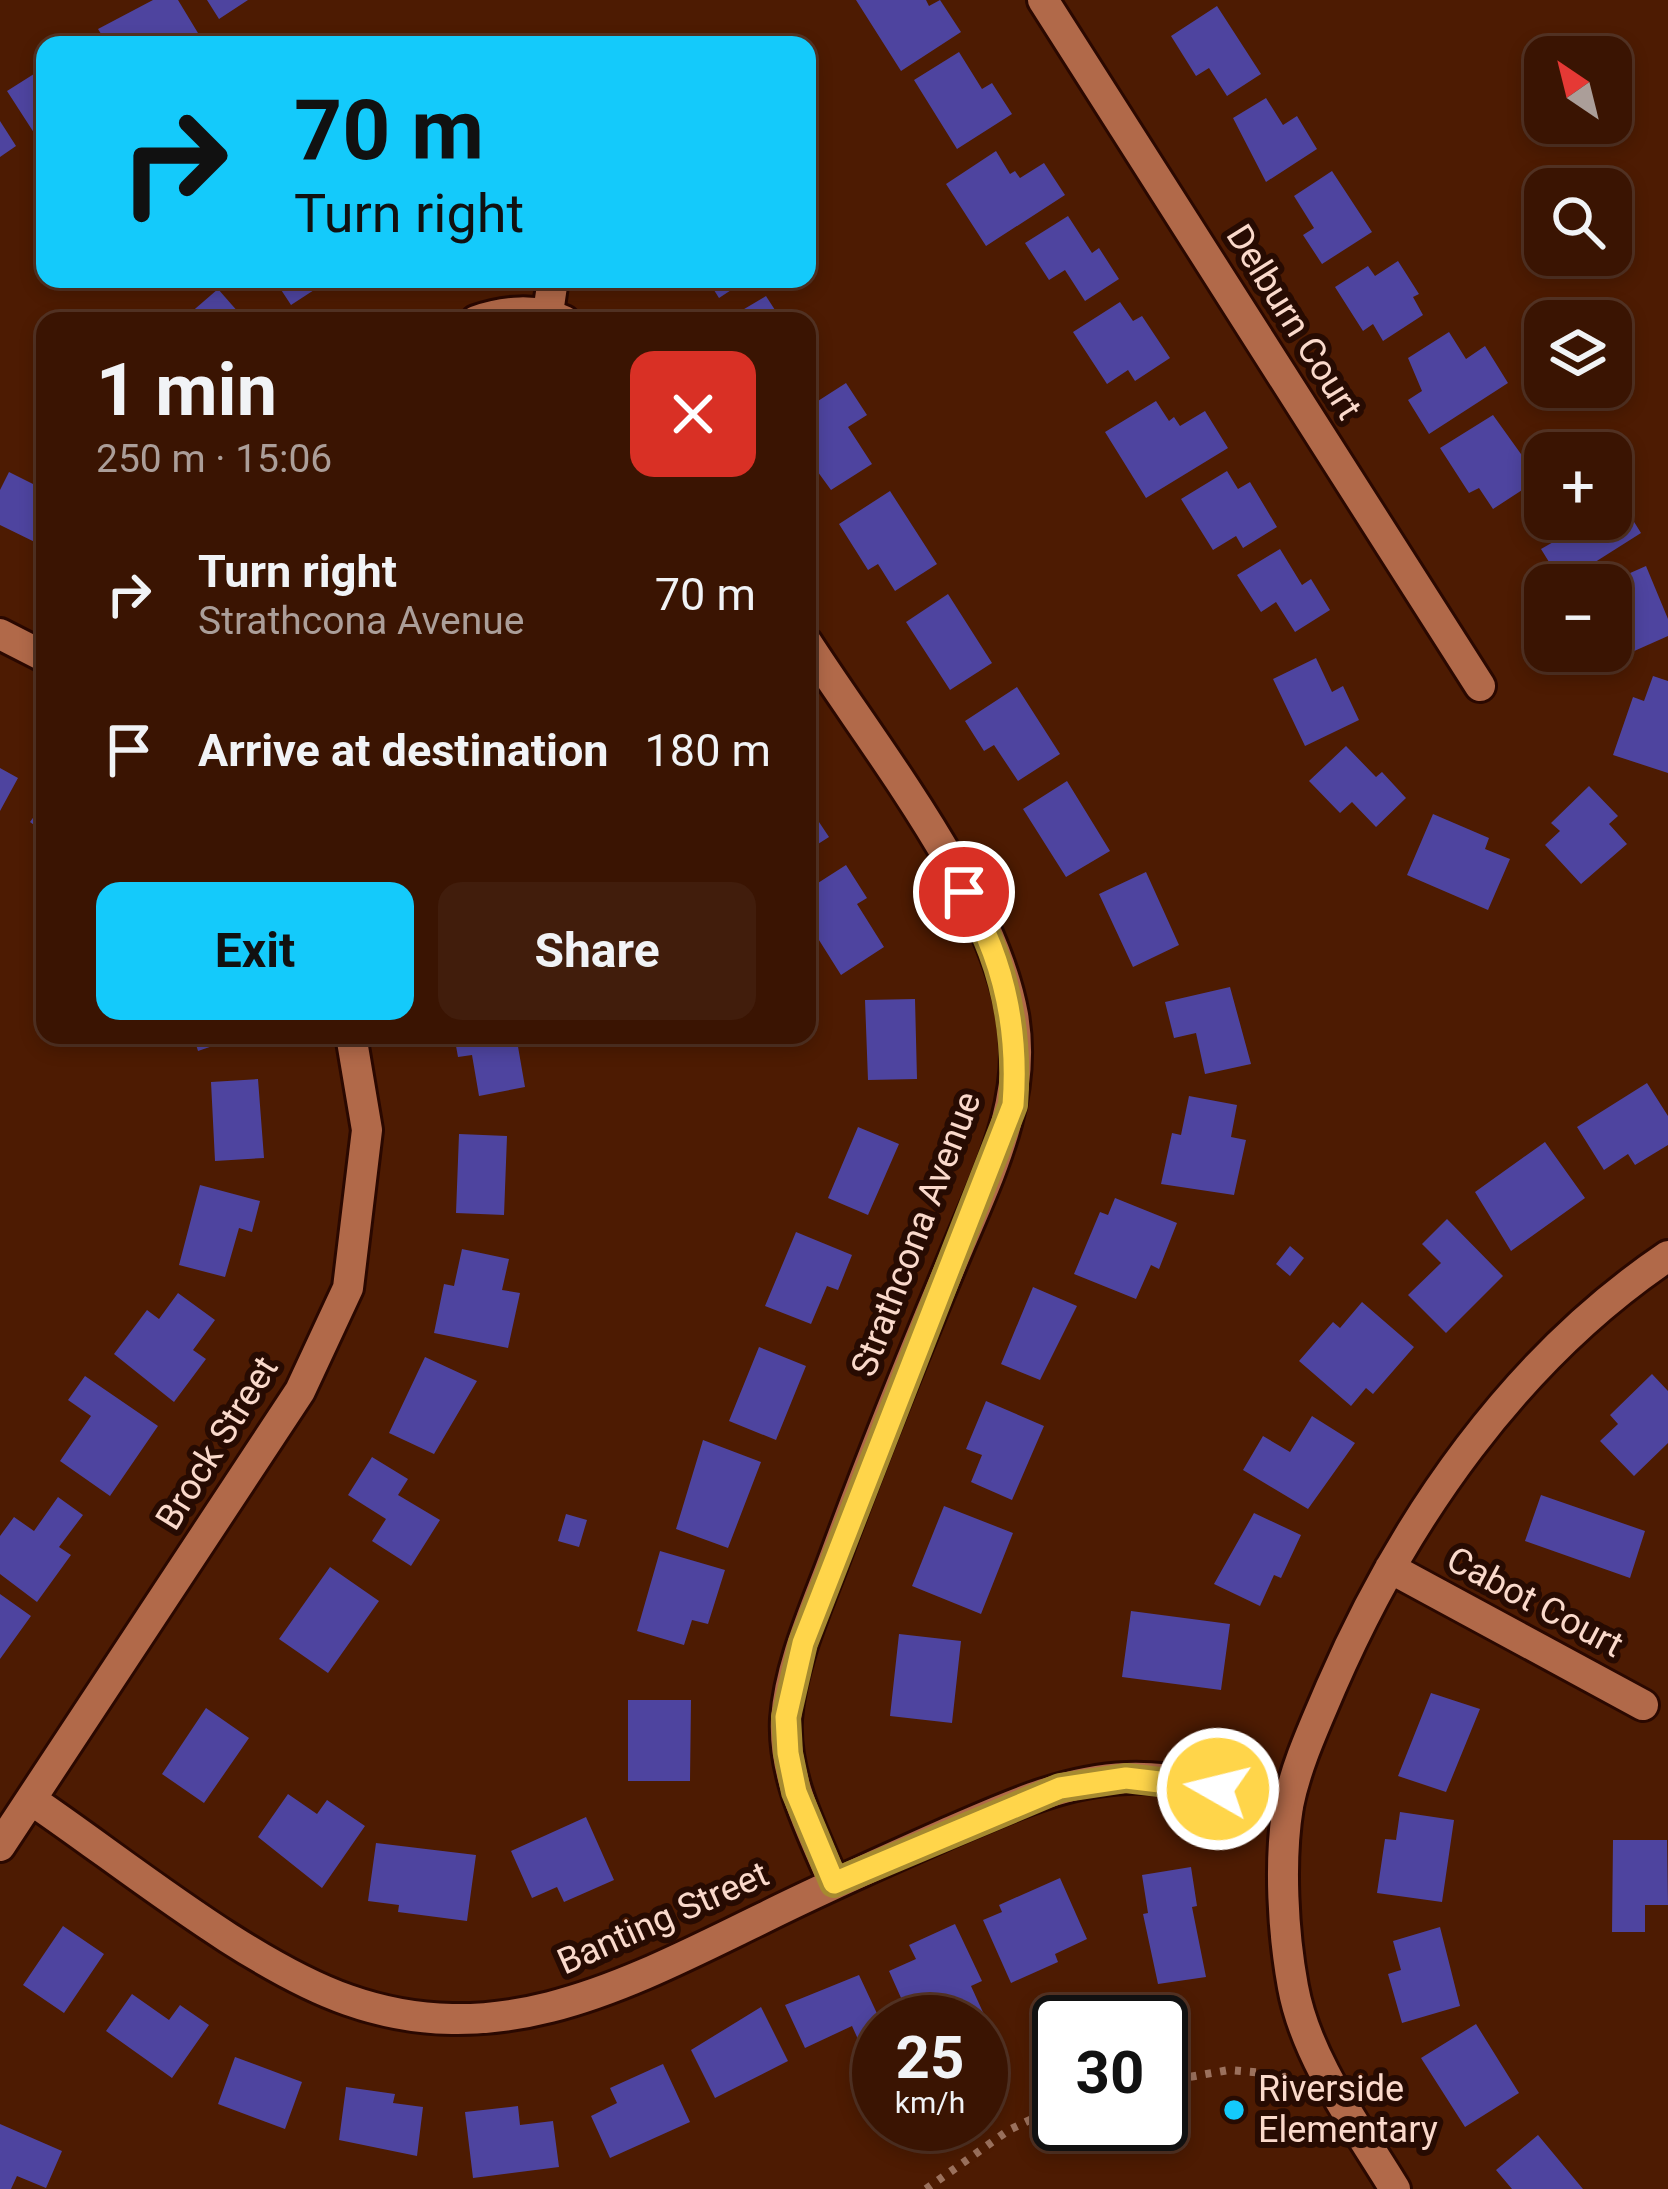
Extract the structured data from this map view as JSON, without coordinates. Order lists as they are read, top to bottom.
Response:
{
  "streets": {
    "street": [
      "Delburn Court",
      "Strathcona Avenue",
      "Brock Street",
      "Cabot Court",
      "Banting Street"
    ]
  },
  "crossings": [
    ["Strathcona Avenue", "Banting Street"],
    ["Brock Street", "Banting Street"]
  ],
  "places": ["Riverside Elementary"],
  "north": "top left",
  "page": {
    "map_buttons": ["+", "−"],
    "turn": ["70 m", "Turn right"],
    "heading": ["1 min", "250 m · 15:06"],
    "list": [
      {
        "name": "Turn right",
        "note": "Strathcona Avenue",
        "value": "70 m"
      },
      {
        "name": "Arrive at destination",
        "value": "180 m"
      }
    ],
    "buttons": ["Exit", "Share"],
    "speed": "25 km/h",
    "limit": "30"
  }
}
